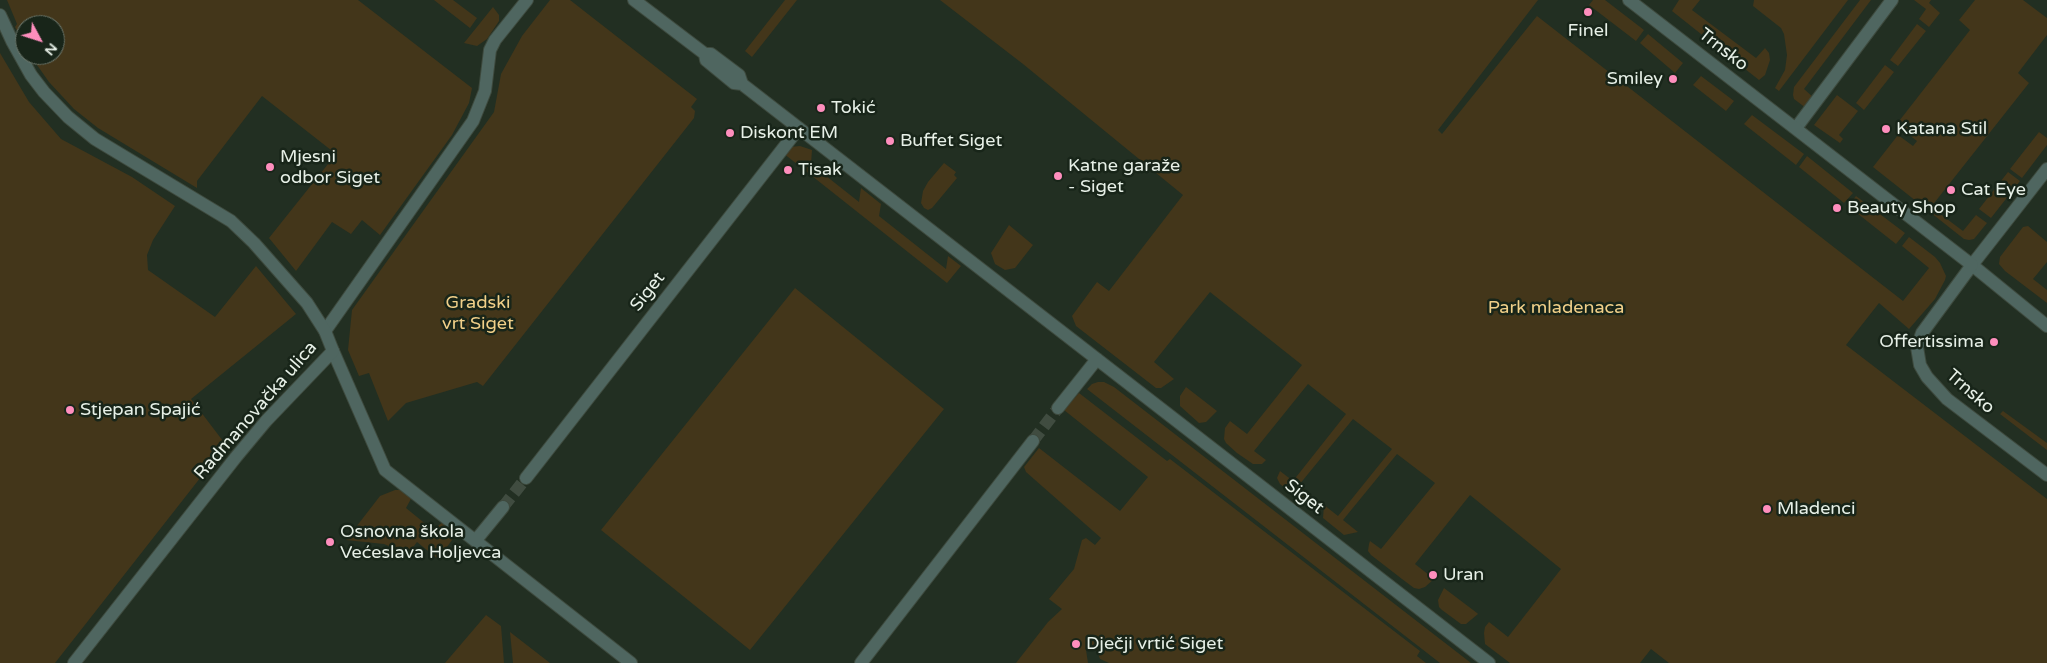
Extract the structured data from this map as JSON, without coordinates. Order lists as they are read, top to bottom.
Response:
{
  "streets": {
    "street": ["Trnsko", "Siget", "Radmanovačka ulica"]
  },
  "parks": ["Gradski vrt Siget", "Park mladenaca"],
  "places": [
    "Finel",
    "Smiley",
    "Tokić",
    "Katana Stil",
    "Diskont EM",
    "Buffet Siget",
    "Mjesni odbor Siget",
    "Tisak",
    "Katne garaže - Siget",
    "Cat Eye",
    "Beauty Shop",
    "Offertissima",
    "Stjepan Spajić",
    "Mladenci",
    "Osnovna škola Većeslava Holjevca",
    "Uran",
    "Dječji vrtić Siget"
  ],
  "north": "bottom right"
}
